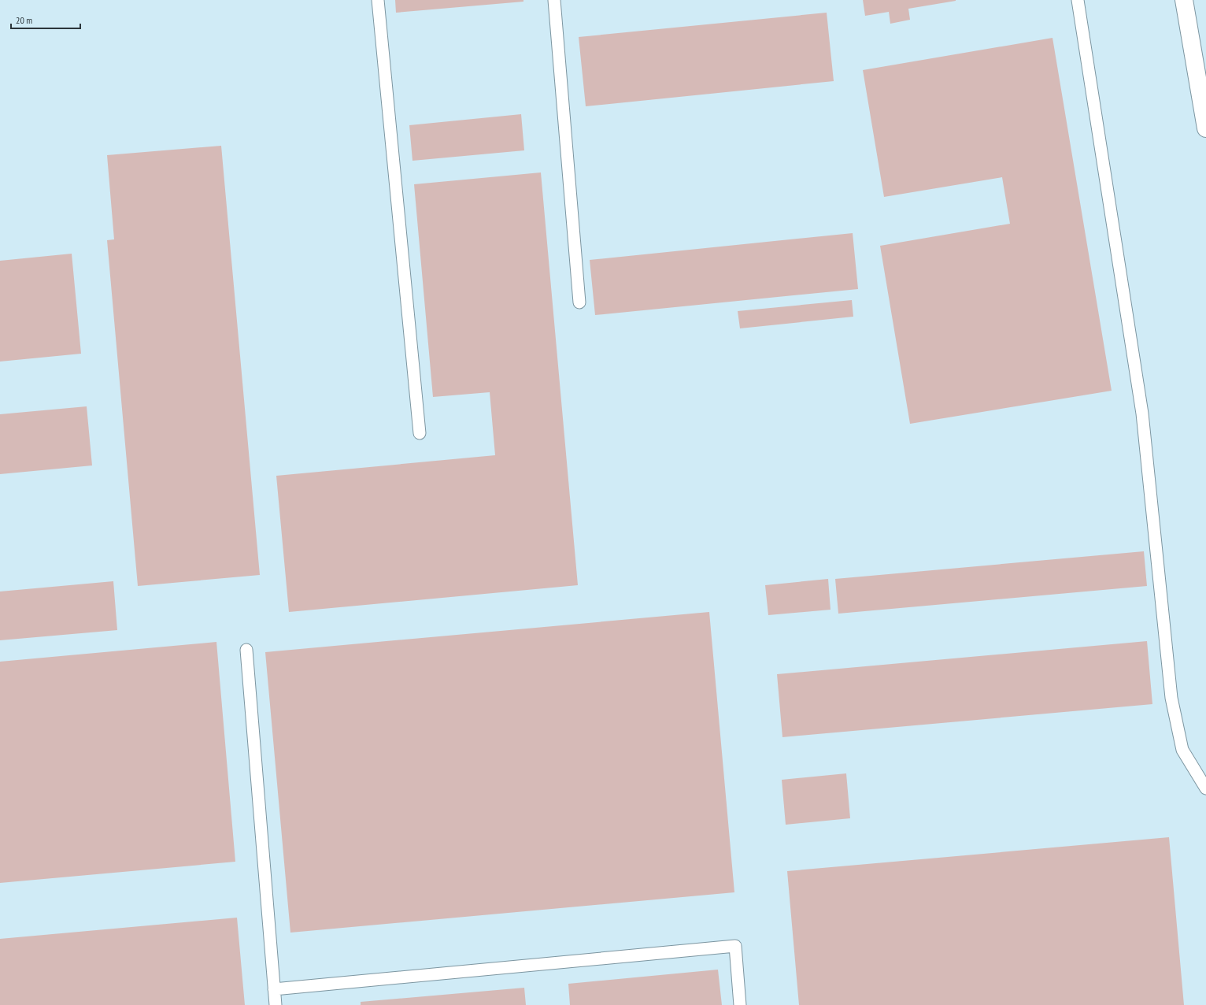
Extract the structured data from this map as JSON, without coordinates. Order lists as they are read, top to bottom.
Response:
{
  "scale_bar": "20 m"
}
